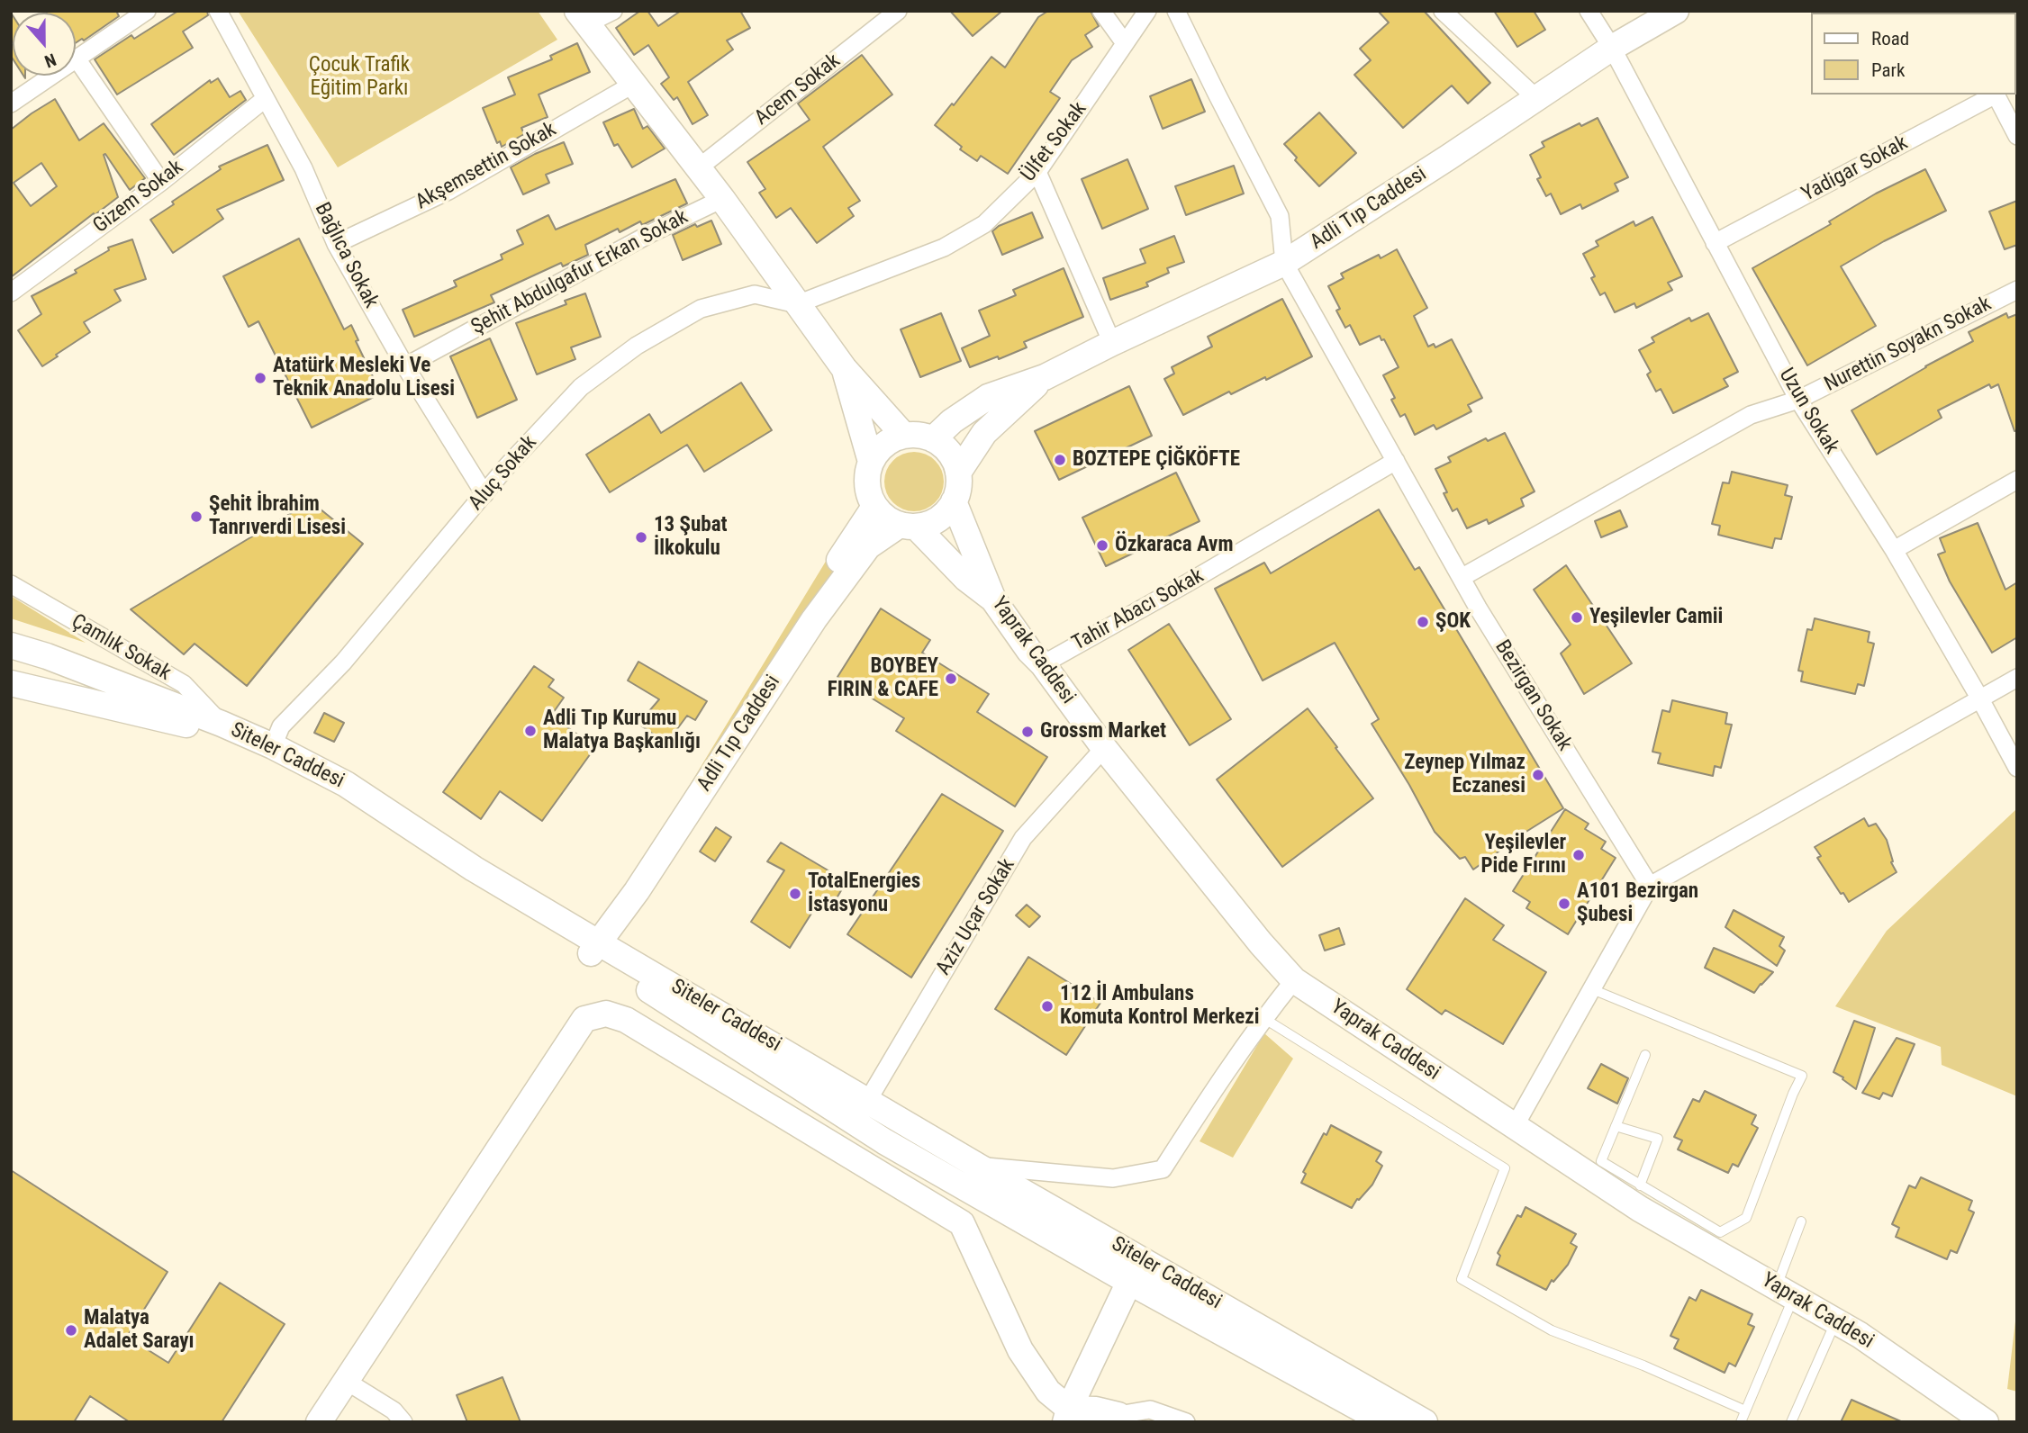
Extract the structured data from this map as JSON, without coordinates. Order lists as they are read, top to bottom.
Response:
{
  "streets": {
    "street": [
      "Acem Sokak",
      "Ülfet Sokak",
      "Akşemsettin Sokak",
      "Yadigar Sokak",
      "Gizem Sokak",
      "Adli Tıp Caddesi",
      "Bağlıca Sokak",
      "Şehit Abdulgafur Erkan Sokak",
      "Nurettin Soyakn Sokak",
      "Uzun Sokak",
      "Aluç Sokak",
      "Tahir Abacı Sokak",
      "Çamlık Sokak",
      "Yaprak Caddesi",
      "Bezirgan Sokak",
      "Siteler Caddesi",
      "Aziz Uçar Sokak"
    ]
  },
  "crossings": [
    ["Ülfet Sokak", "Aluç Sokak"],
    ["Akşemsettin Sokak", "Bağlıca Sokak"],
    ["Yadigar Sokak", "Uzun Sokak"],
    ["Gizem Sokak", "Bağlıca Sokak"],
    ["Adli Tıp Caddesi", "Uzun Sokak"],
    ["Adli Tıp Caddesi", "Yaprak Caddesi"],
    ["Adli Tıp Caddesi", "Bezirgan Sokak"],
    ["Adli Tıp Caddesi", "Siteler Caddesi"],
    ["Bağlıca Sokak", "Şehit Abdulgafur Erkan Sokak"],
    ["Bağlıca Sokak", "Aluç Sokak"],
    ["Nurettin Soyakn Sokak", "Uzun Sokak"],
    ["Nurettin Soyakn Sokak", "Bezirgan Sokak"],
    ["Aluç Sokak", "Siteler Caddesi"],
    ["Tahir Abacı Sokak", "Yaprak Caddesi"],
    ["Tahir Abacı Sokak", "Bezirgan Sokak"],
    ["Çamlık Sokak", "Siteler Caddesi"],
    ["Yaprak Caddesi", "Aziz Uçar Sokak"],
    ["Siteler Caddesi", "Aziz Uçar Sokak"]
  ],
  "parks": ["Çocuk Trafik Eğitim Parkı"],
  "places": [
    "Atatürk Mesleki Ve Teknik Anadolu Lisesi",
    "BOZTEPE ÇİĞKÖFTE",
    "Şehit İbrahim Tanrıverdi Lisesi",
    "13 Şubat İlkokulu",
    "Özkaraca Avm",
    "Yeşilevler Camii",
    "ŞOK",
    "BOYBEY FIRIN & CAFE",
    "Adli Tıp Kurumu Malatya Başkanlığı",
    "Grossm Market",
    "Zeynep Yılmaz Eczanesi",
    "Yeşilevler Pide Fırını",
    "TotalEnergies İstasyonu",
    "A101 Bezirgan Şubesi",
    "112 İl Ambulans Komuta Kontrol Merkezi",
    "Malatya Adalet Sarayı"
  ],
  "legend": ["Road", "Park"],
  "north": "bottom"
}
